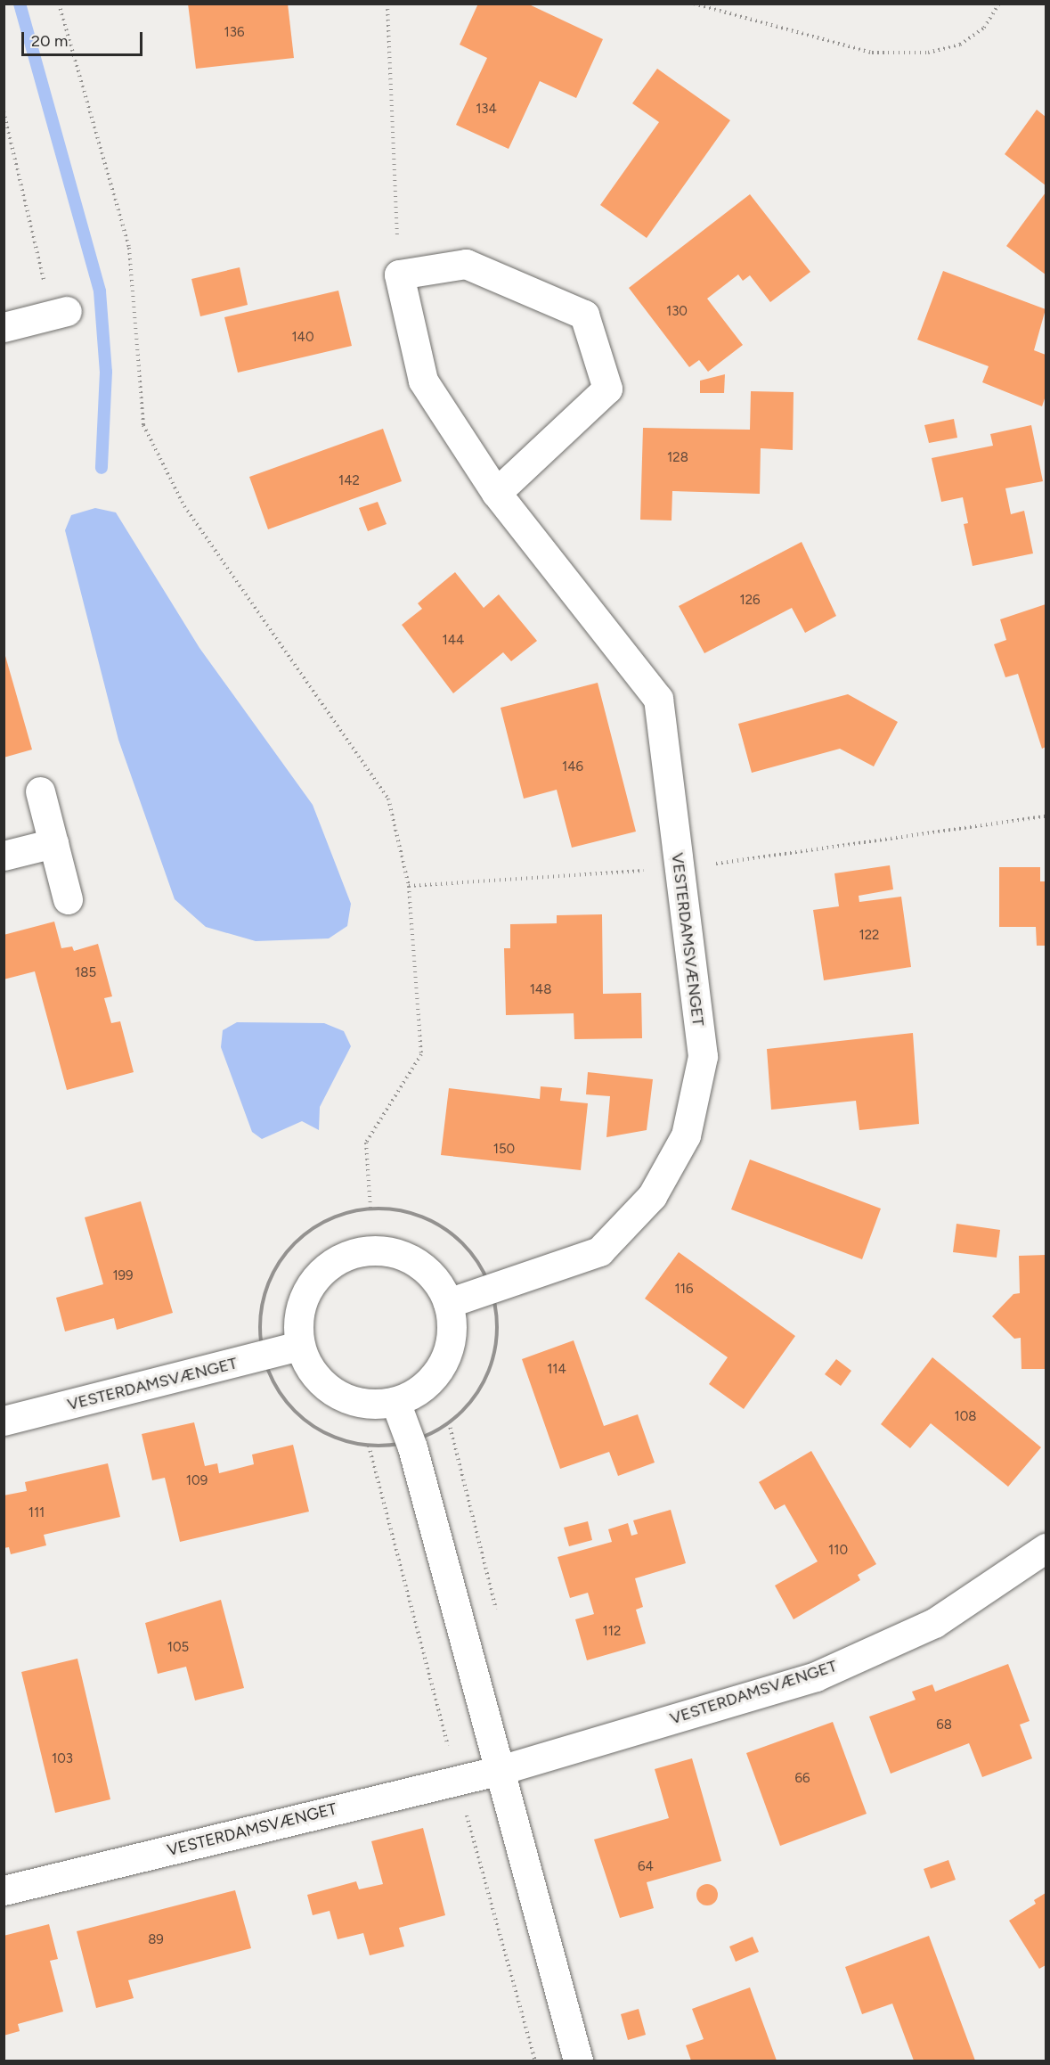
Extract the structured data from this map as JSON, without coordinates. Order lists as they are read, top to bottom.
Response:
{
  "streets": {
    "street": ["VESTERDAMSVÆNGET"]
  },
  "house_numbers": [
    "136",
    "134",
    "130",
    "140",
    "128",
    "142",
    "126",
    "144",
    "146",
    "122",
    "185",
    "148",
    "150",
    "199",
    "116",
    "114",
    "108",
    "109",
    "111",
    "110",
    "112",
    "105",
    "68",
    "103",
    "66",
    "64",
    "89"
  ],
  "scale_bar": "20 m"
}
